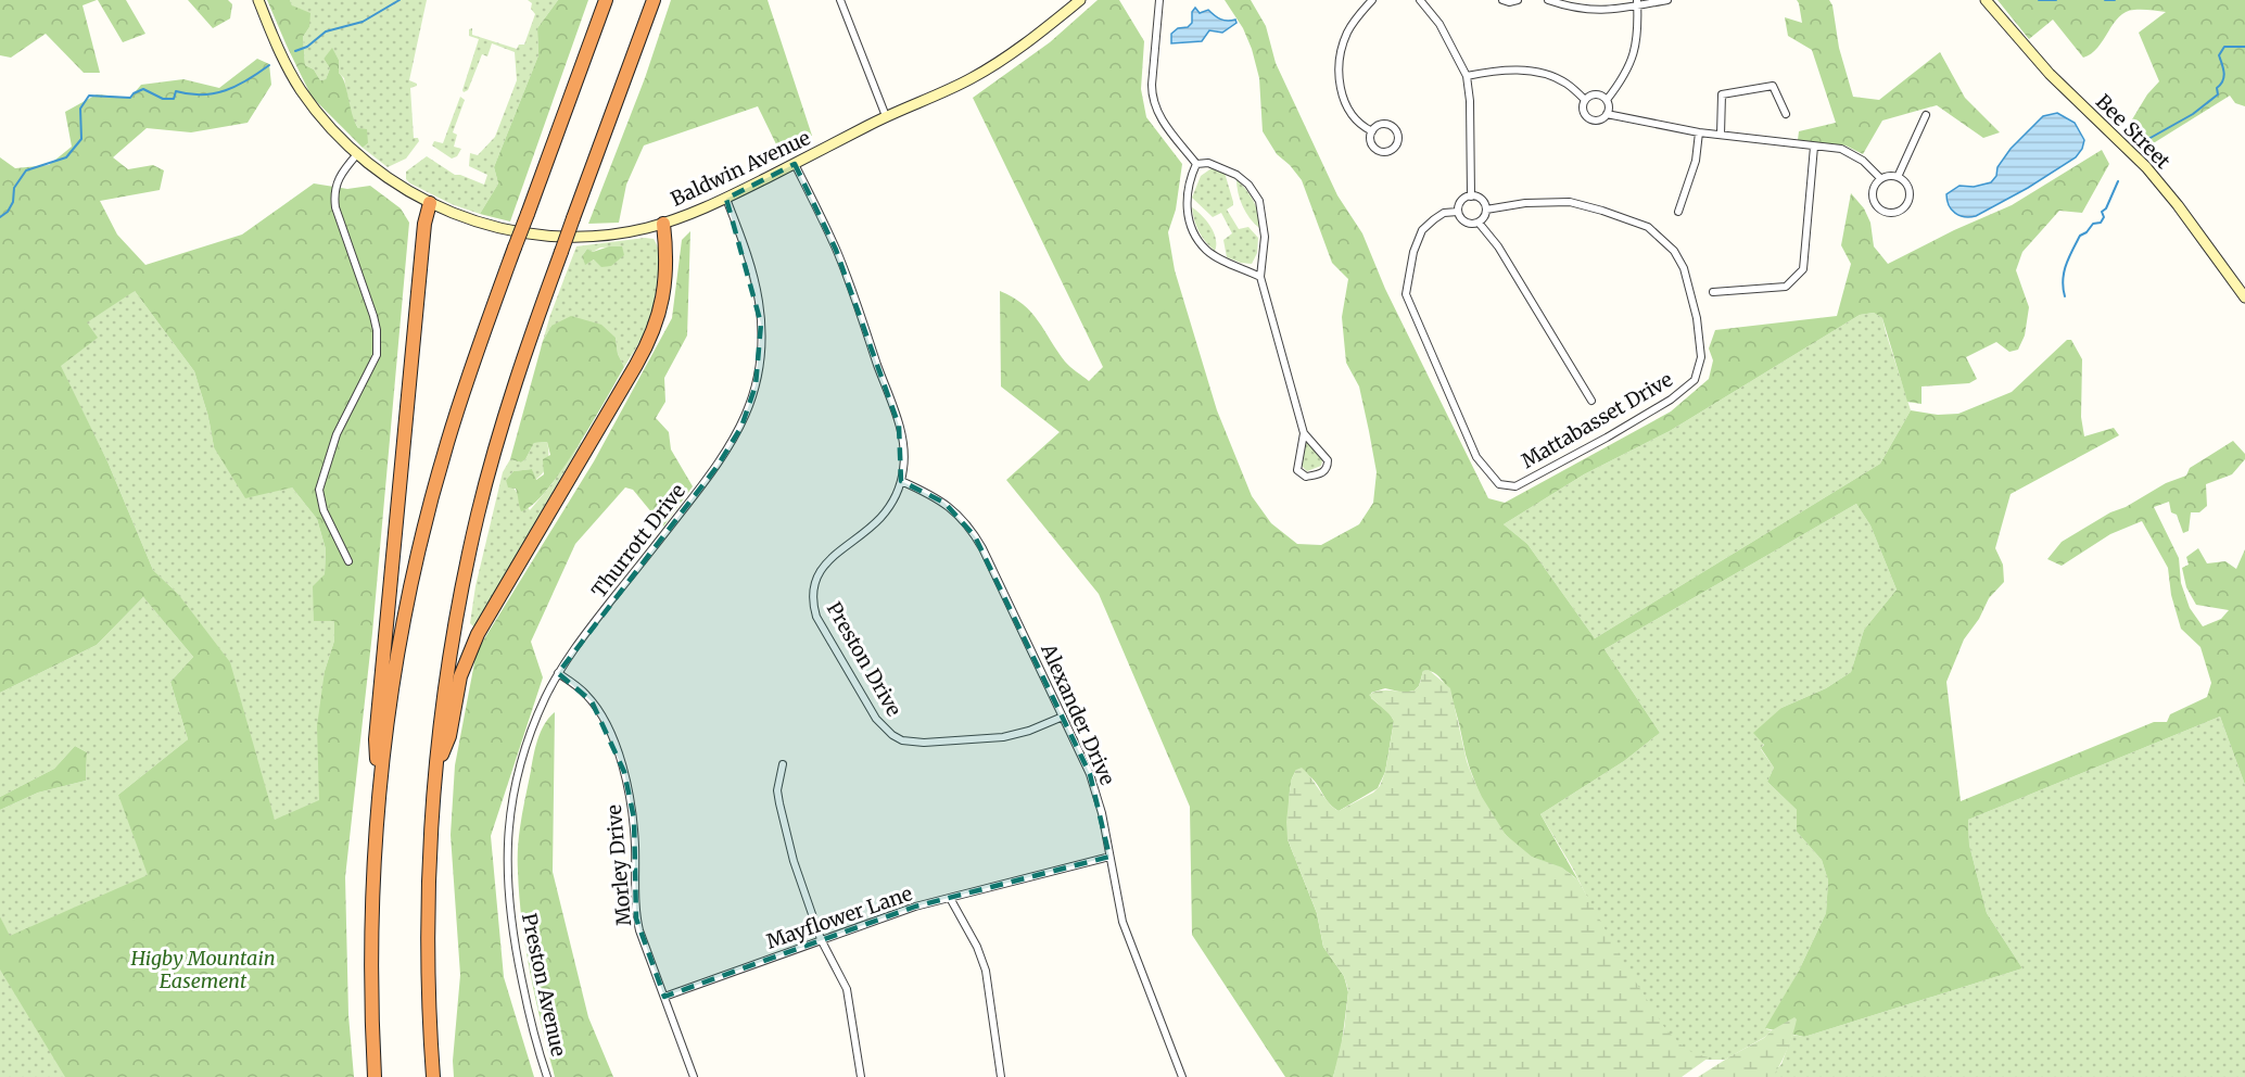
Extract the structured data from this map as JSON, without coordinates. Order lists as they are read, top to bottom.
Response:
{
  "streets": {
    "street": [
      "Bee Street",
      "Baldwin Avenue",
      "Mattabasset Drive",
      "Thurrott Drive",
      "Preston Drive",
      "Alexander Drive",
      "Morley Drive",
      "Mayflower Lane",
      "Preston Avenue"
    ]
  },
  "crossings": [
    ["Baldwin Avenue", "Thurrott Drive"],
    ["Baldwin Avenue", "Preston Drive"],
    ["Thurrott Drive", "Morley Drive"],
    ["Thurrott Drive", "Preston Avenue"],
    ["Preston Drive", "Alexander Drive"],
    ["Alexander Drive", "Mayflower Lane"],
    ["Morley Drive", "Mayflower Lane"]
  ],
  "parks": ["Higby Mountain Easement"]
}
